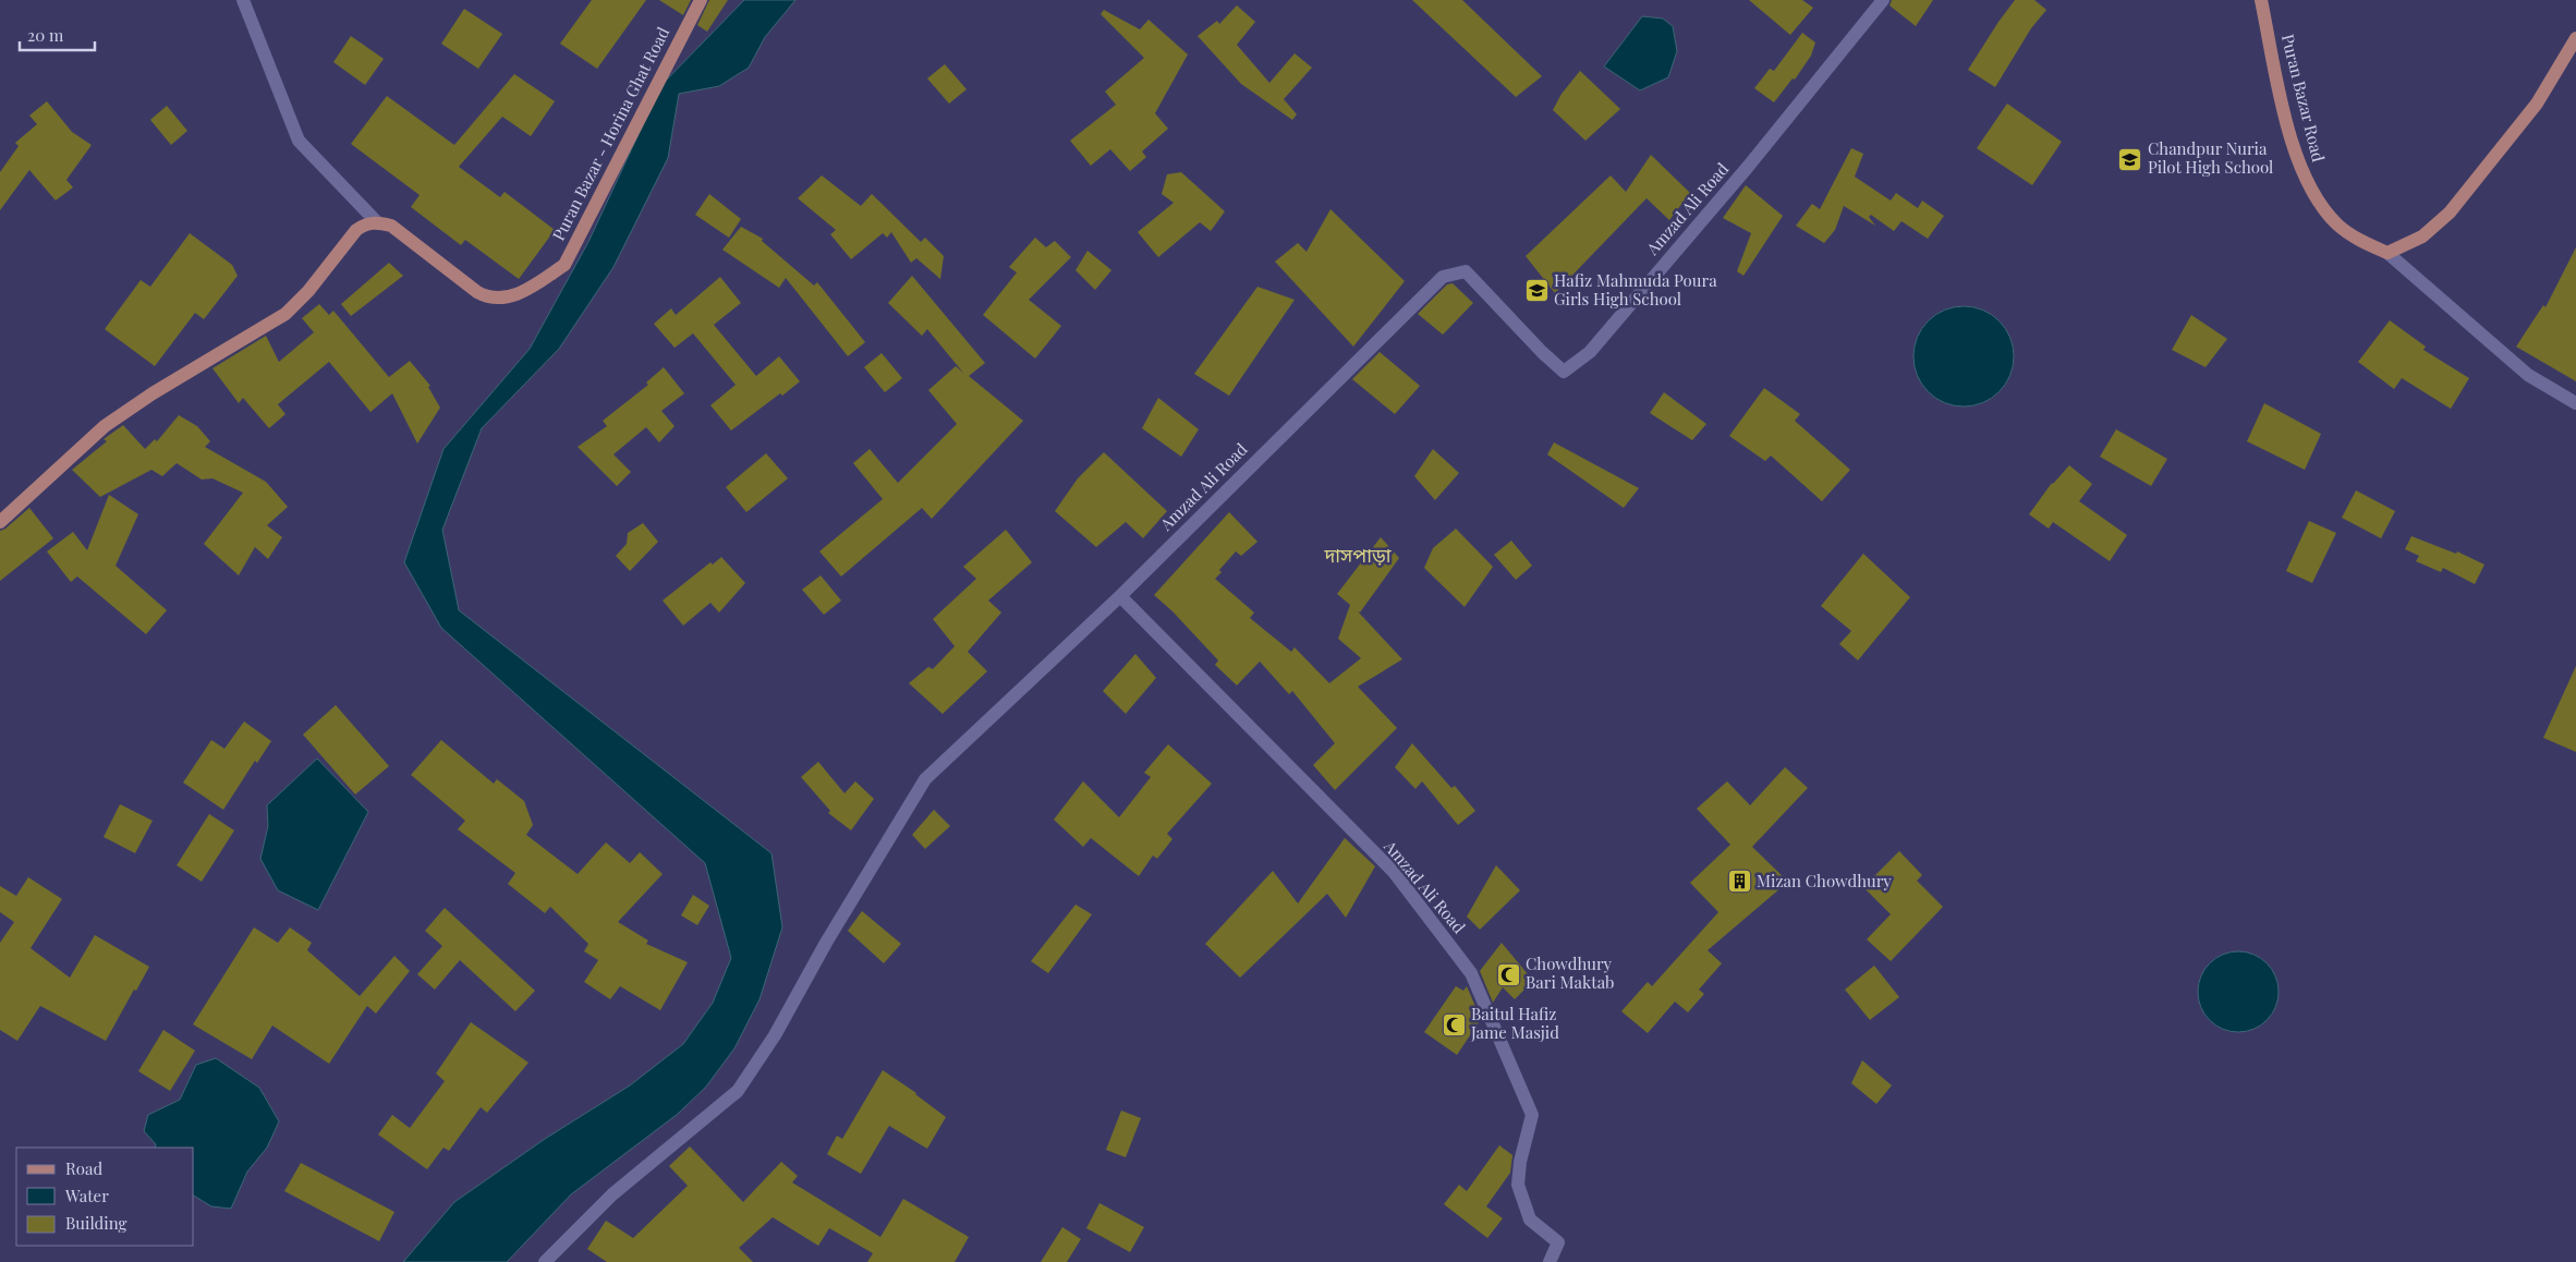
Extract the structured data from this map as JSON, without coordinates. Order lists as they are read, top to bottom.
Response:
{
  "streets": {
    "main road": ["Puran Bazar Road", "Puran Bazar - Horina Ghat Road"],
    "street": ["Amzad Ali Road"]
  },
  "districts": ["দাসপাড়া"],
  "places": {
    "school or university": ["Chandpur Nuria Pilot High School", "Hafiz Mahmuda Poura Girls High School"],
    "building": ["Mizan Chowdhury"],
    "mosque": ["Chowdhury Bari Maktab", "Baitul Hafiz Jame Masjid"]
  },
  "legend": ["Road", "Water", "Building"],
  "scale_bar": "20 m"
}
